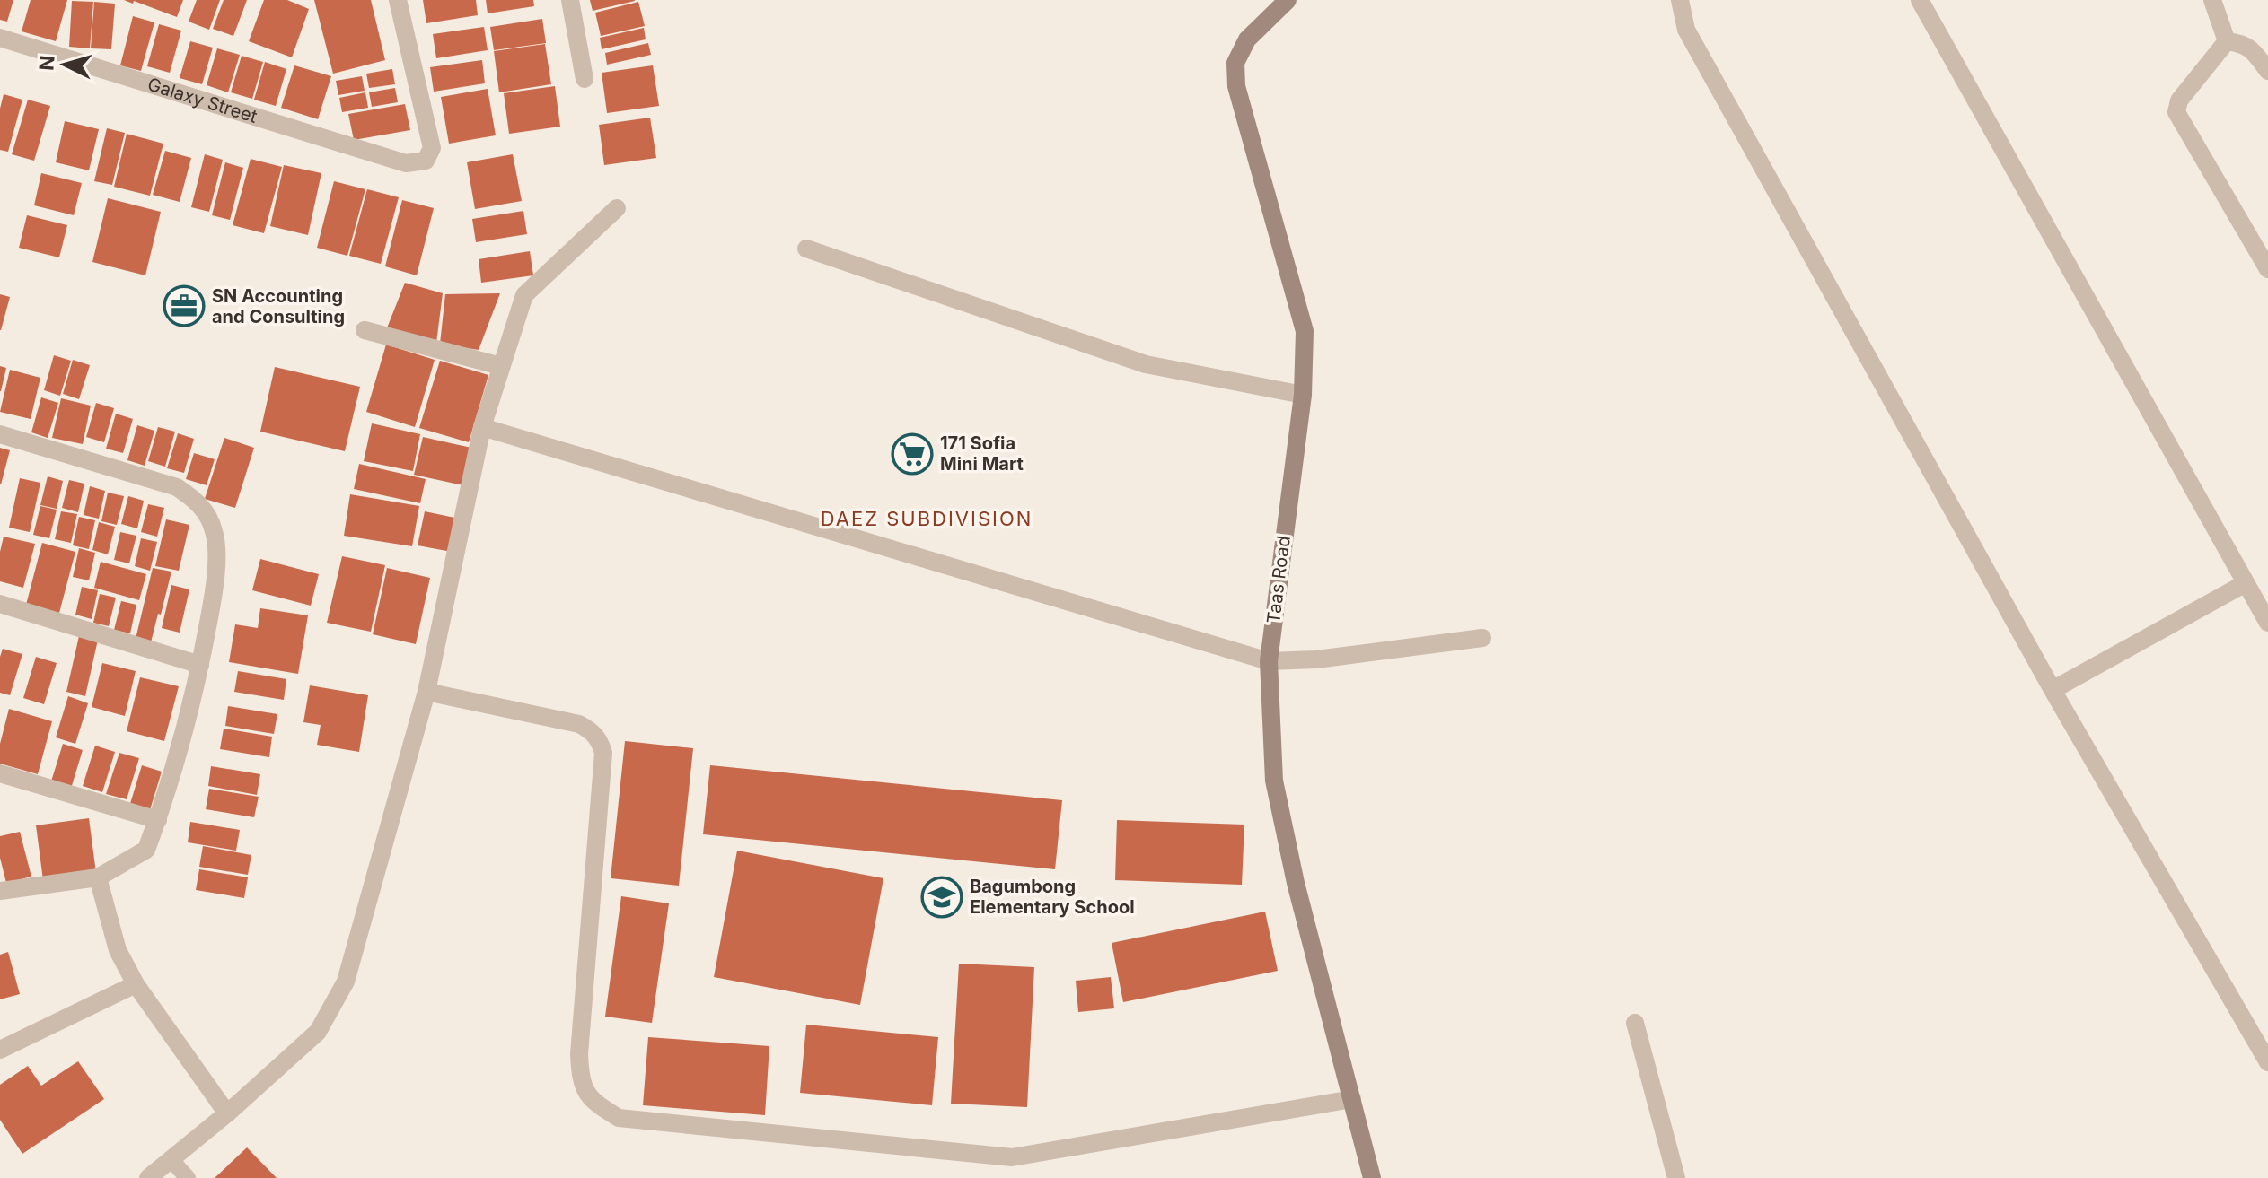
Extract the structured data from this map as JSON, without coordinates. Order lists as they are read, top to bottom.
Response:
{
  "streets": {
    "street": ["Galaxy Street", "Taas Road"]
  },
  "districts": ["DAEZ SUBDIVISION"],
  "places": {
    "office": ["SN Accounting and Consulting"],
    "supermarket": ["171 Sofia Mini Mart"],
    "school or university": ["Bagumbong Elementary School"]
  },
  "north": "left"
}
